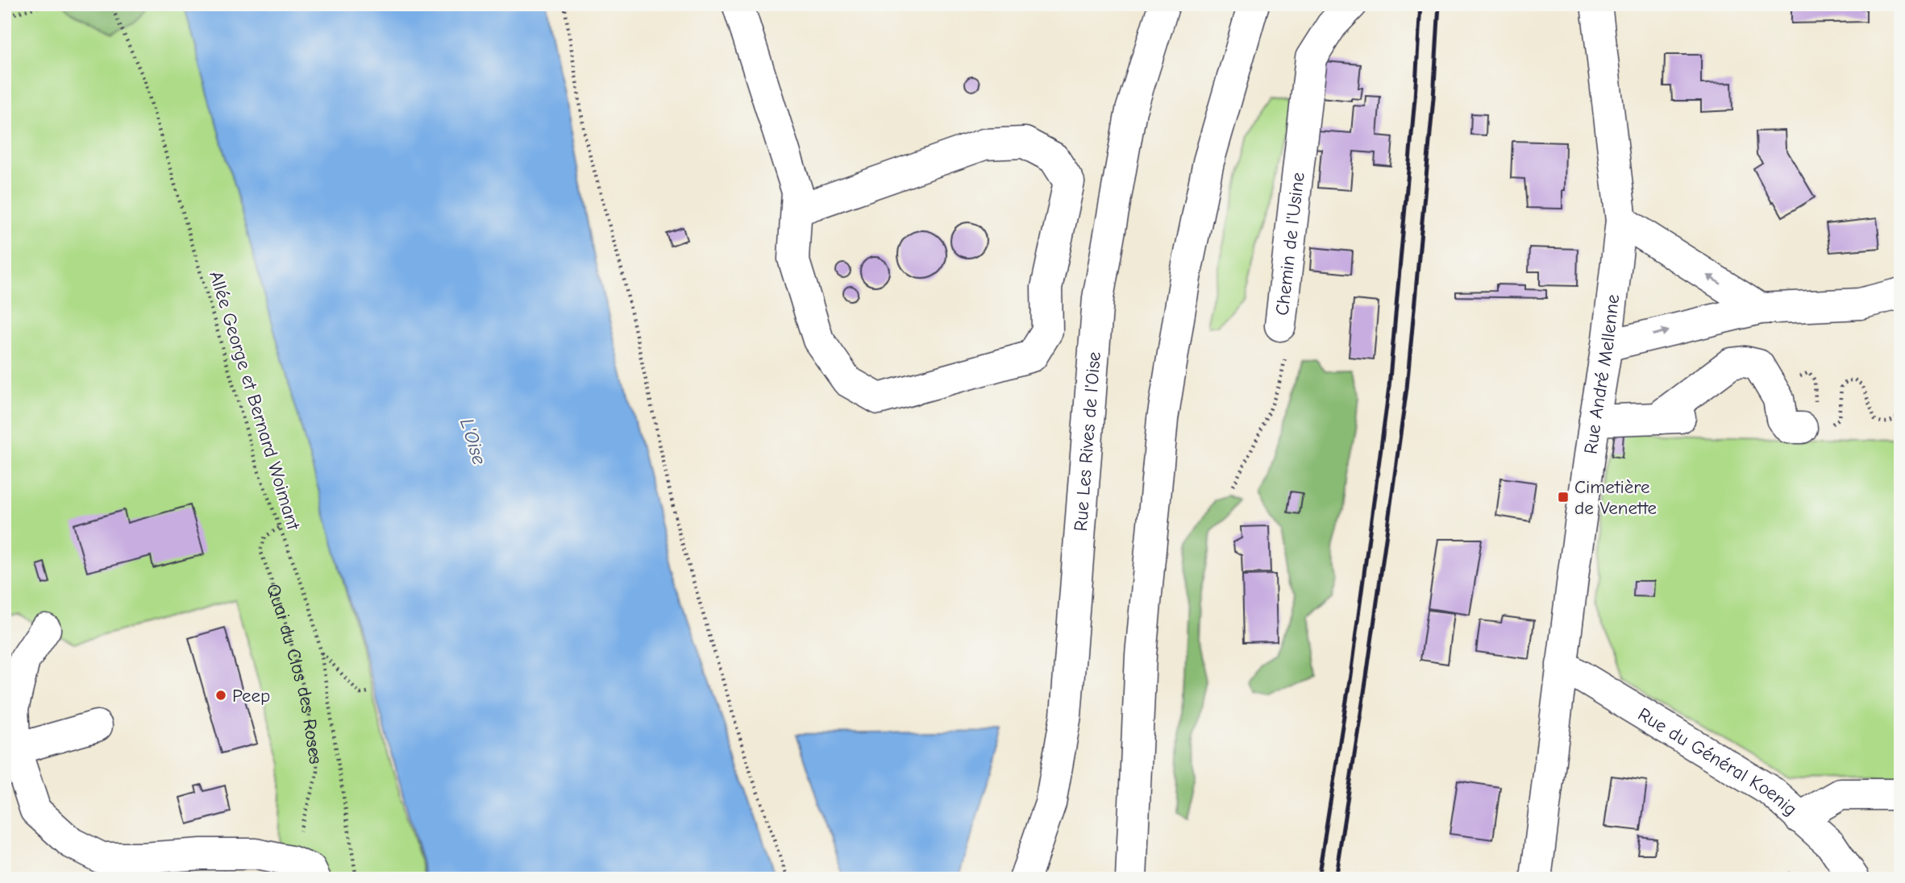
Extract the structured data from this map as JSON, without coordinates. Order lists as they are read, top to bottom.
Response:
{
  "streets": {
    "street": [
      "Chemin de l'Usine",
      "Rue André Mellenne",
      "Rue Les Rives de l'Oise",
      "Rue du Général Koenig"
    ],
    "path": ["Allée George et Bernard Woimant", "Quai du Clos des Roses"]
  },
  "crossings": [
    ["Rue André Mellenne", "Rue du Général Koenig"],
    ["Allée George et Bernard Woimant", "Quai du Clos des Roses"]
  ],
  "water": ["L'Oise"],
  "places": {
    "transit": ["Cimetière de Venette"],
    "other": ["Peep"]
  }
}
